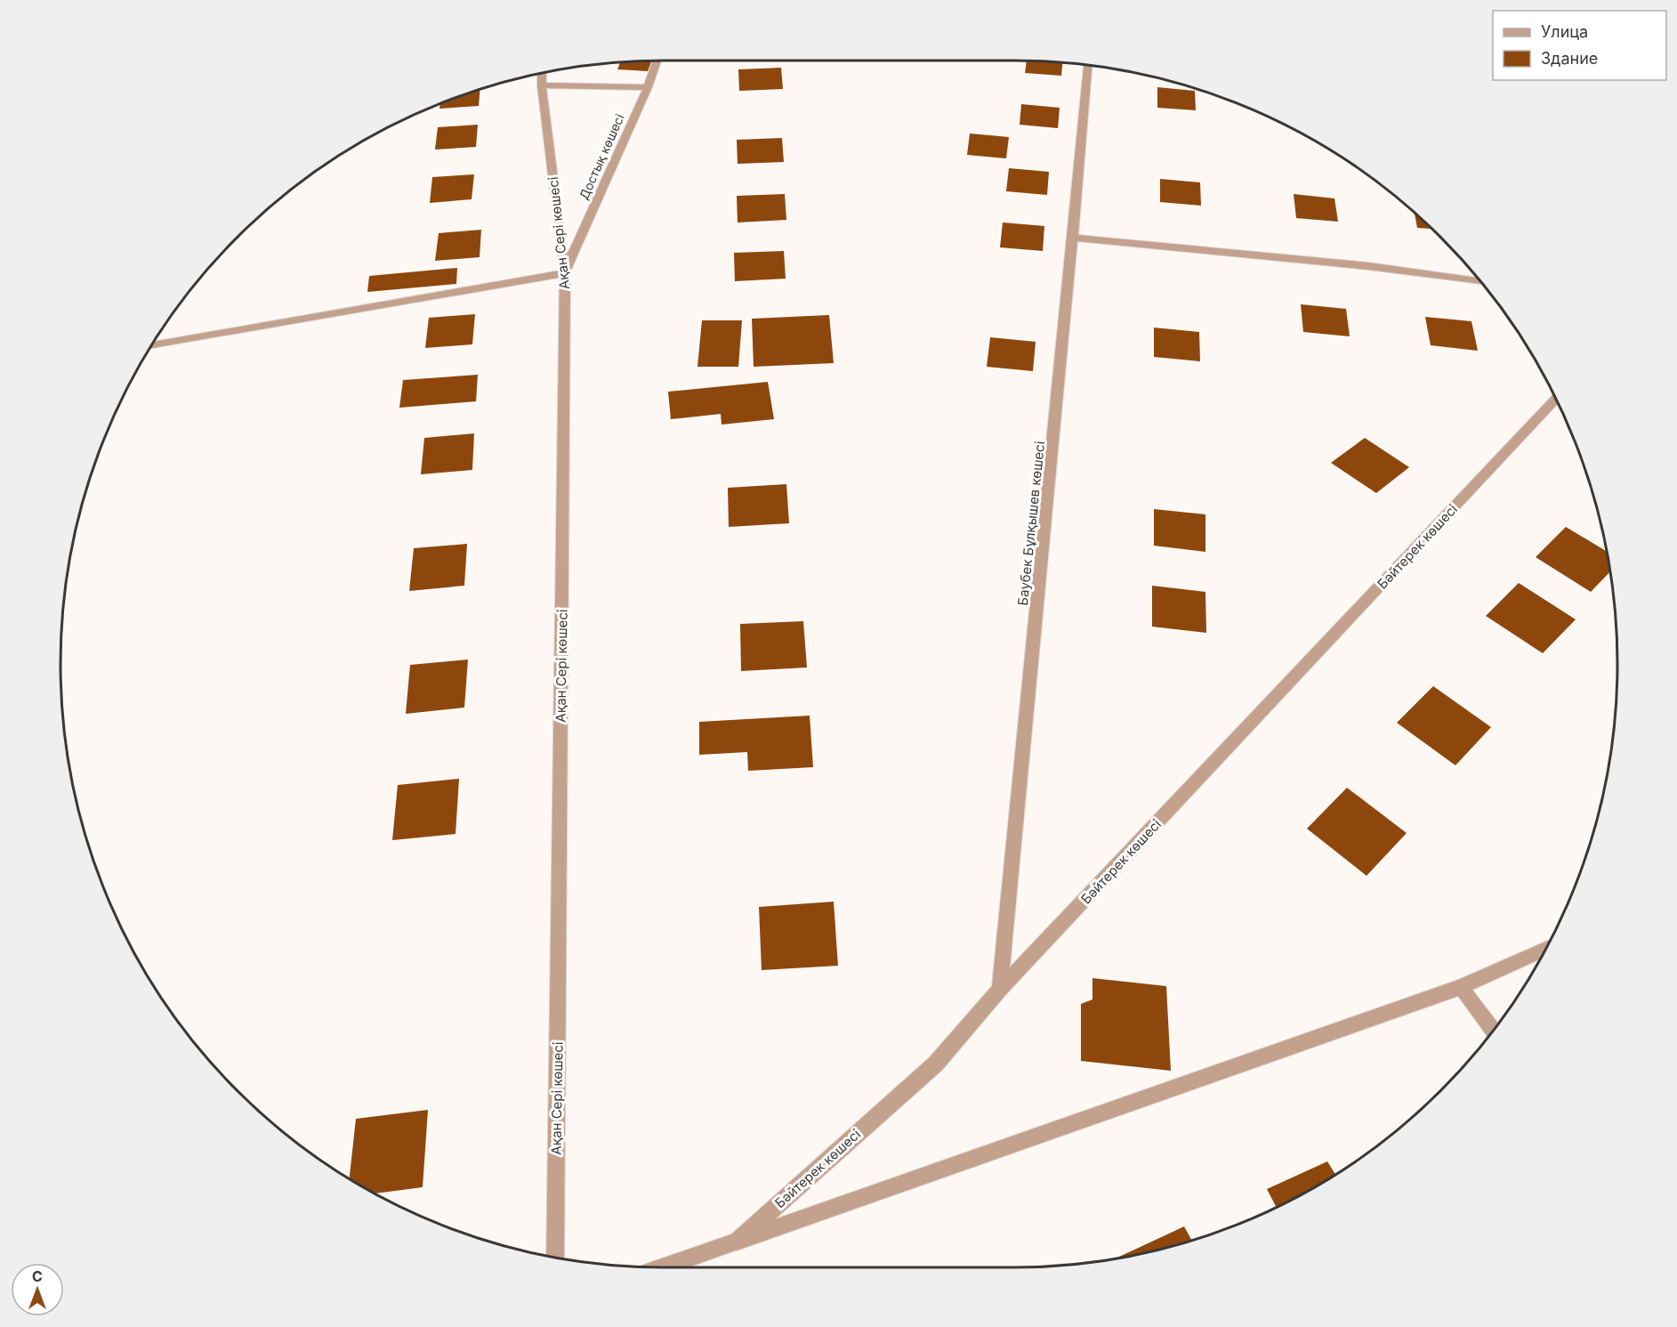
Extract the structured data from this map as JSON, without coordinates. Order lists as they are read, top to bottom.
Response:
{
  "streets": {
    "street": [
      "Достық көшесі",
      "Ақан Сері көшесі",
      "Баубек Бұлқышев көшесі",
      "Бәйтерек көшесі"
    ]
  },
  "crossings": [
    ["Достық көшесі", "Ақан Сері көшесі"],
    ["Баубек Бұлқышев көшесі", "Бәйтерек көшесі"]
  ],
  "legend": ["Улица", "Здание"],
  "north": "top"
}
